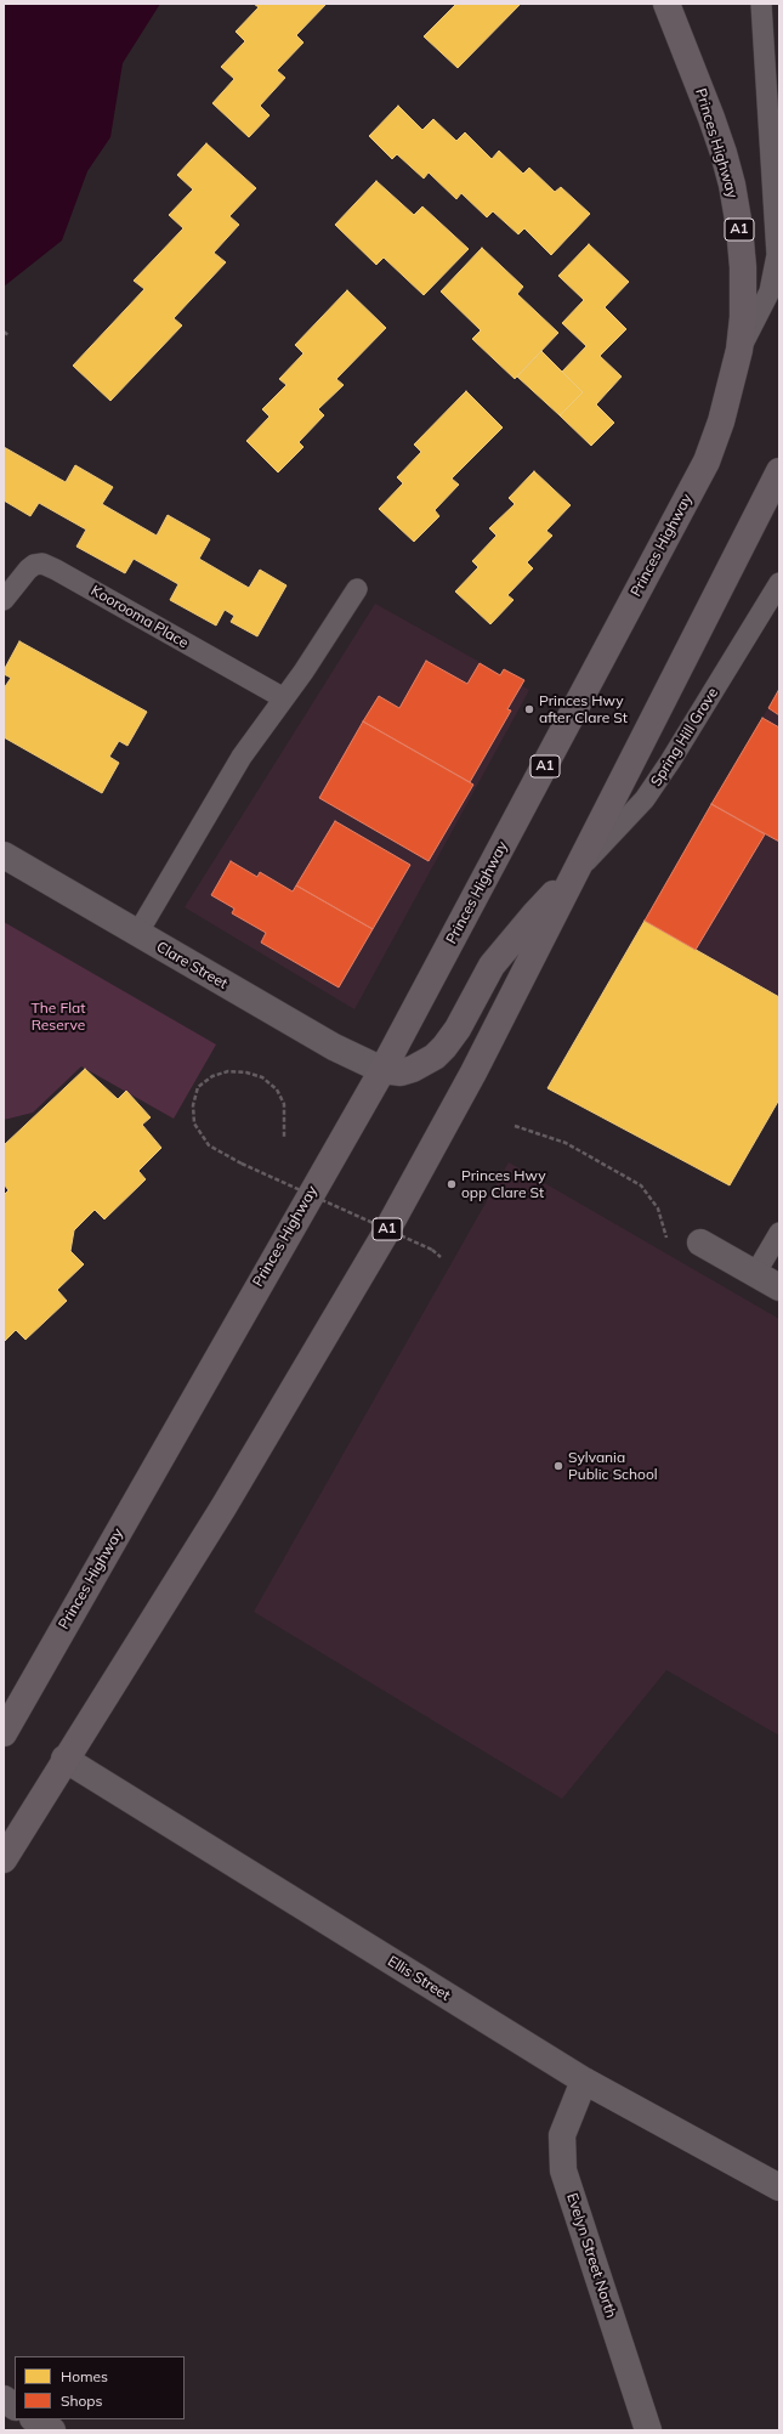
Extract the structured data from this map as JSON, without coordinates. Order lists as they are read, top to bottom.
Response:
{
  "streets": {
    "highway": ["Princes Highway", "A1"],
    "street": ["Clare Street", "Ellis Street", "Evelyn Street North"],
    "lane": ["Koorooma Place", "Spring Hill Grove"]
  },
  "crossings": [
    ["Princes Highway", "Clare Street"],
    ["A1", "Spring Hill Grove"],
    ["A1", "Ellis Street"],
    ["Ellis Street", "Evelyn Street North"]
  ],
  "parks": ["The Flat Reserve"],
  "places": ["Princes Hwy after Clare St", "Princes Hwy opp Clare St", "Sylvania Public School"],
  "legend": ["Homes", "Shops"]
}
